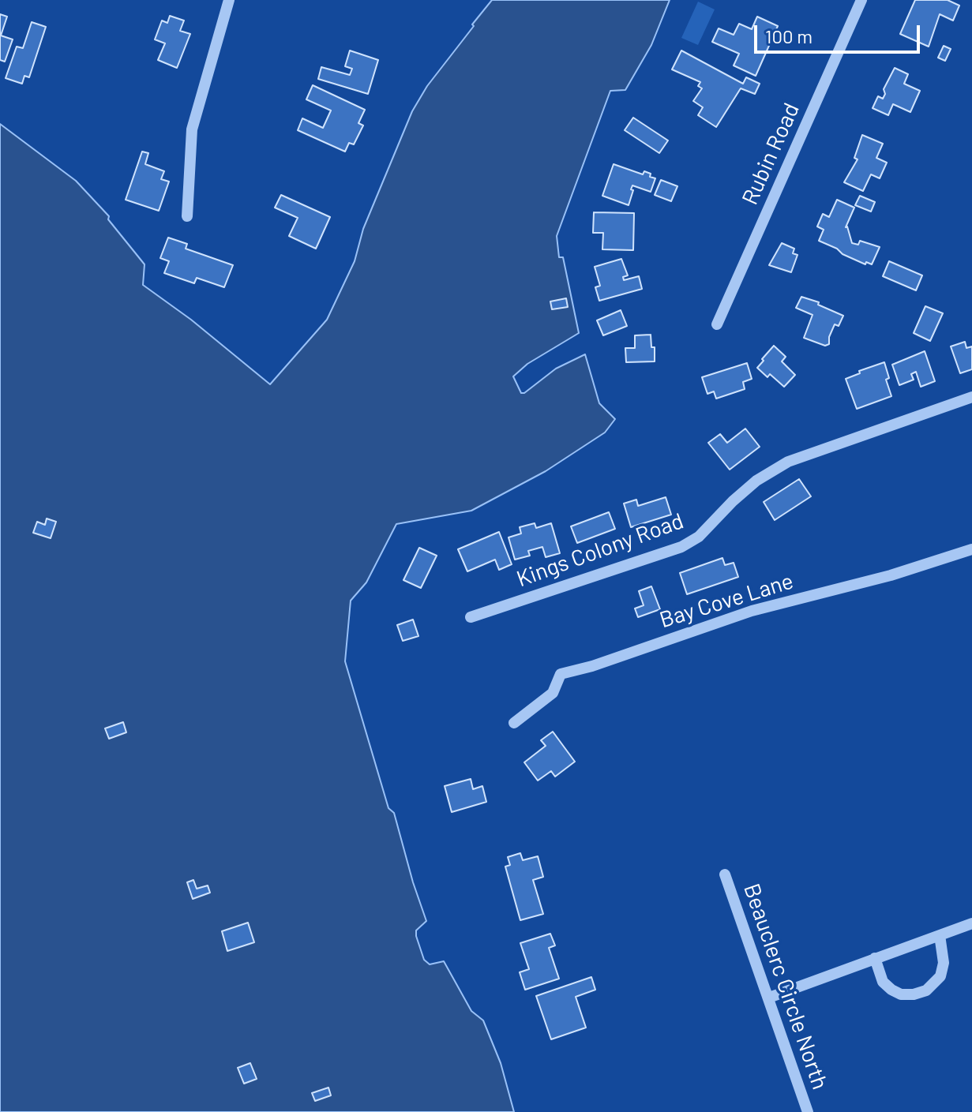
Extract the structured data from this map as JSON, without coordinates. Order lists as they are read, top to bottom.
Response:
{
  "streets": {
    "street": [
      "Rubin Road",
      "Kings Colony Road",
      "Bay Cove Lane",
      "Beauclerc Circle North"
    ]
  },
  "scale_bar": "100 m"
}
